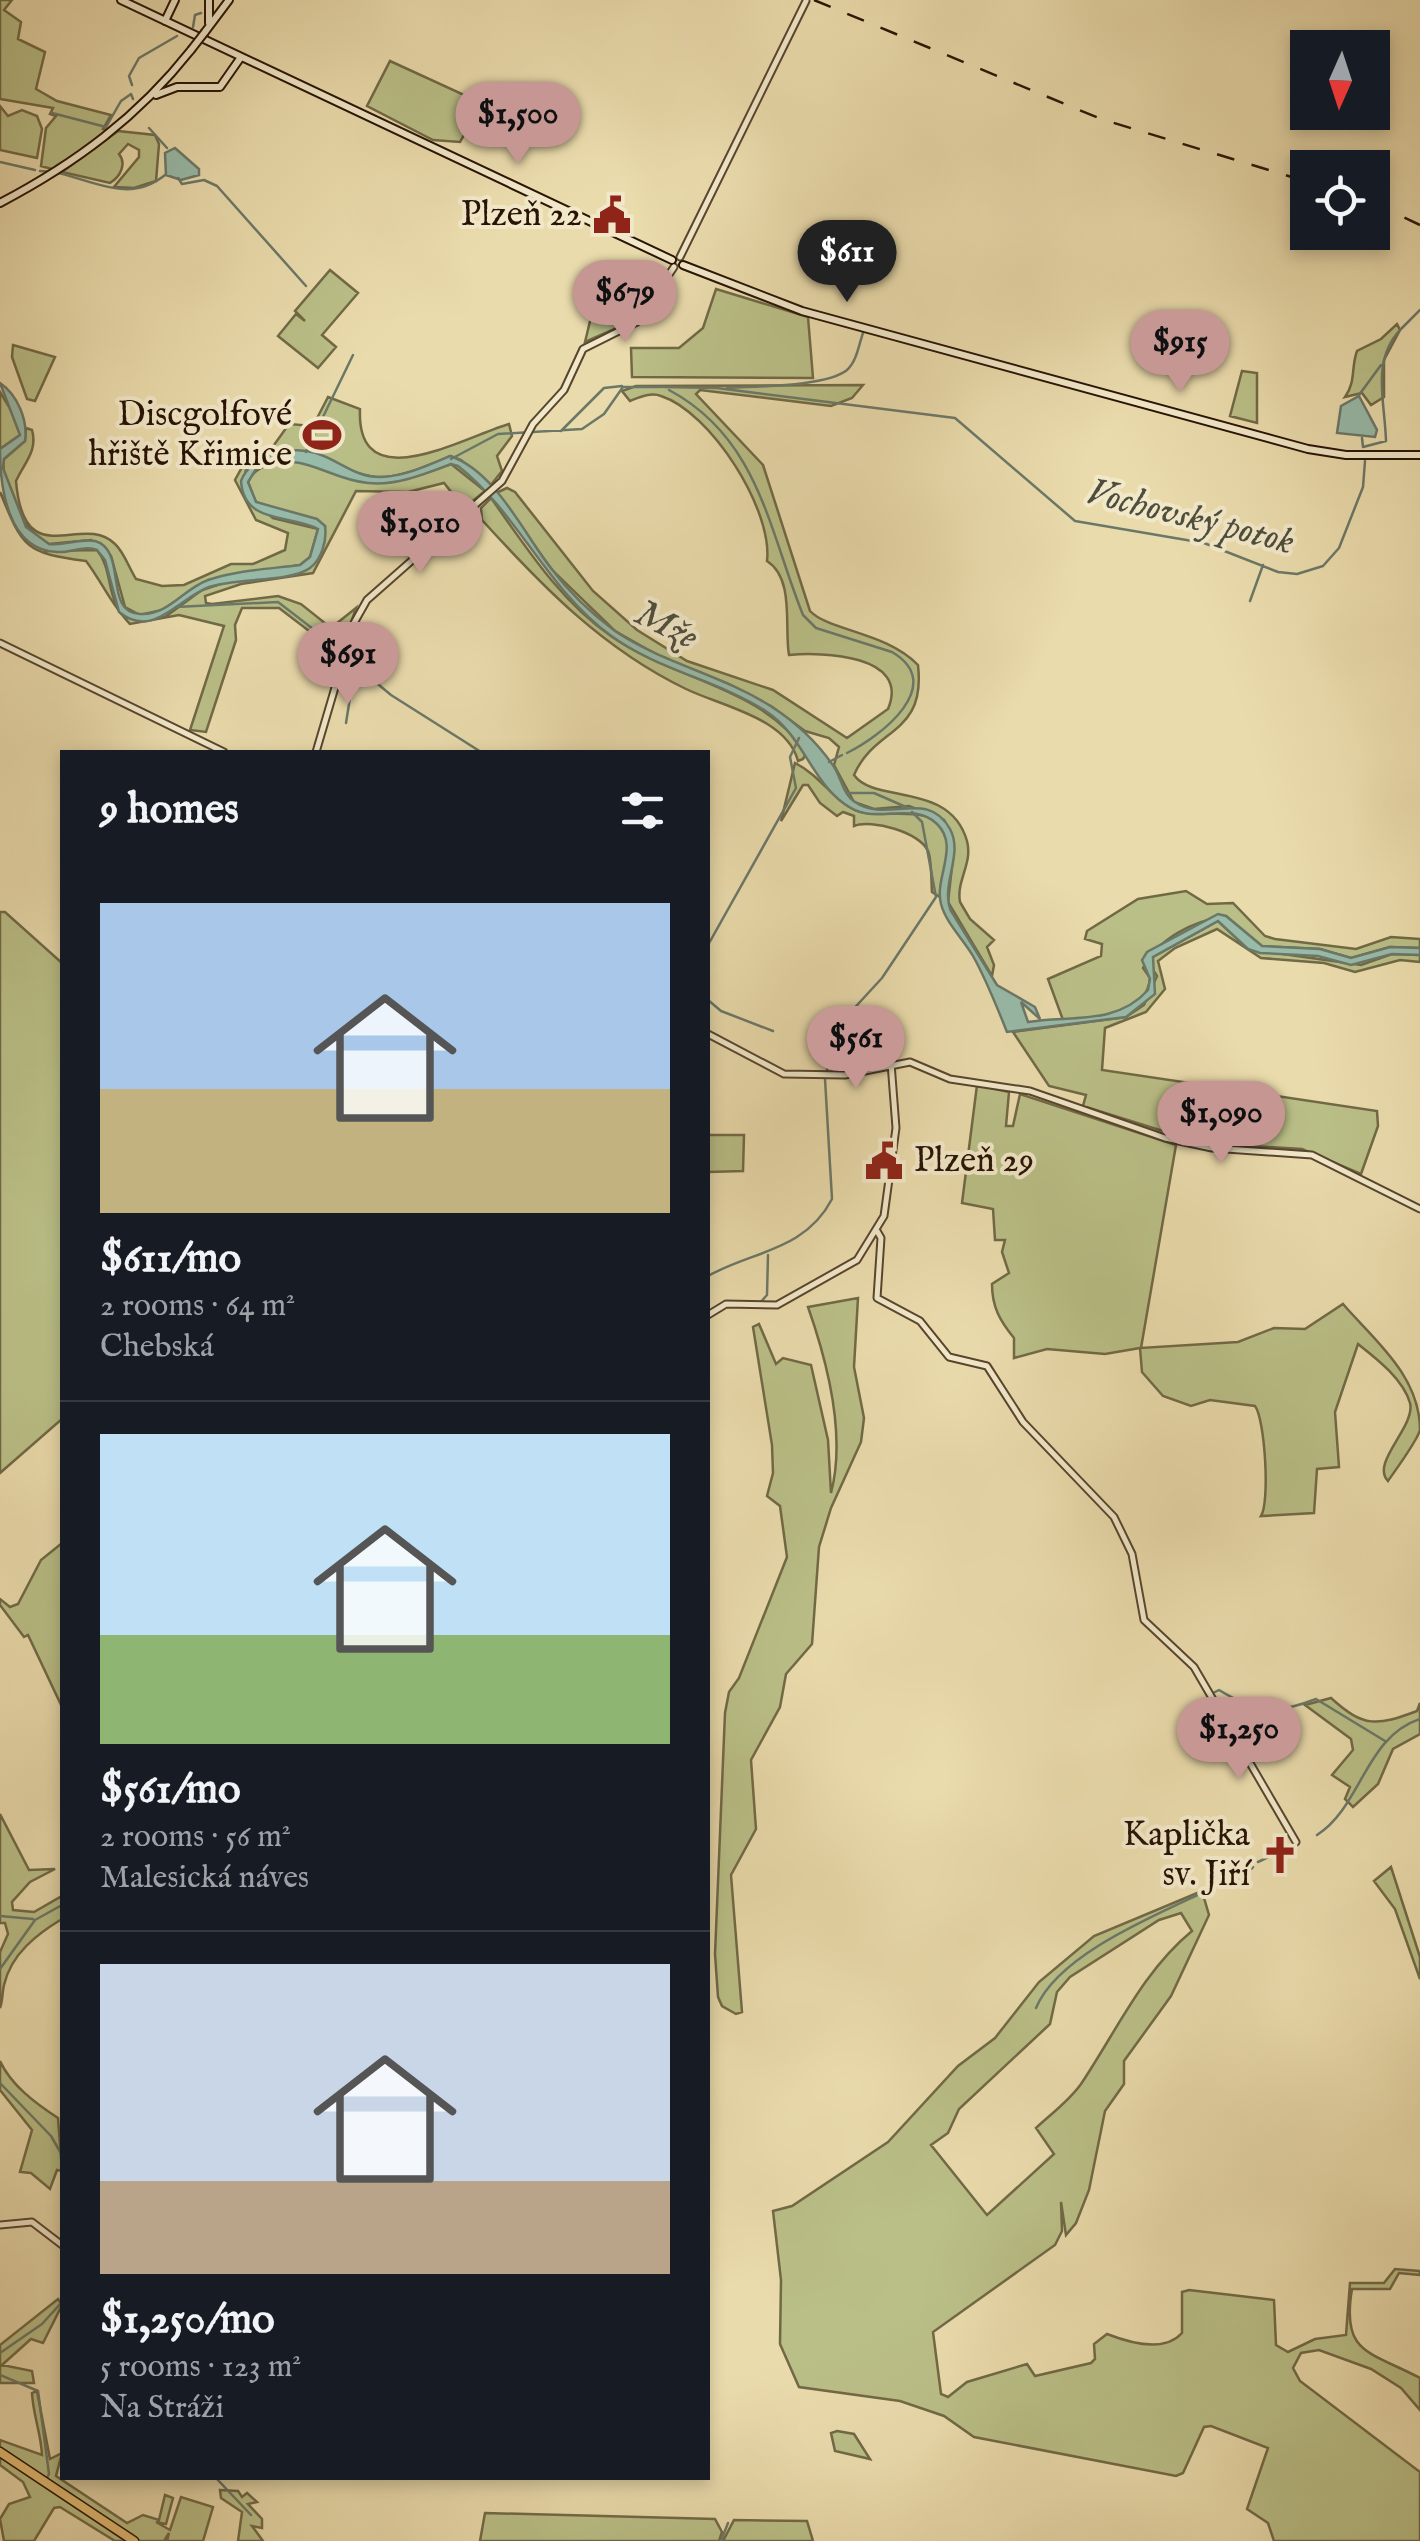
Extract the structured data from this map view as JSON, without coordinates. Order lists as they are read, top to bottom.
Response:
{
  "water": ["Vochovský potok", "Mže"],
  "places": {
    "public building": ["Plzeň 22", "Plzeň 29"],
    "sports": ["Discgolfové hřiště Křimice"],
    "church": ["Kaplička sv. Jiří"]
  },
  "north": "bottom",
  "page": {
    "price": [
      "$1,500",
      "$611",
      "$679",
      "$915",
      "$1,010",
      "$691",
      "$561",
      "$1,090",
      "$1,250"
    ],
    "heading": "9 homes",
    "list": [
      {
        "name": "$611/mo",
        "note": "2 rooms · 64 m² · Chebská"
      },
      {
        "name": "$561/mo",
        "note": "2 rooms · 56 m² · Malesická náves"
      },
      {
        "name": "$1,250/mo",
        "note": "5 rooms · 123 m² · Na Stráži"
      }
    ]
  }
}
